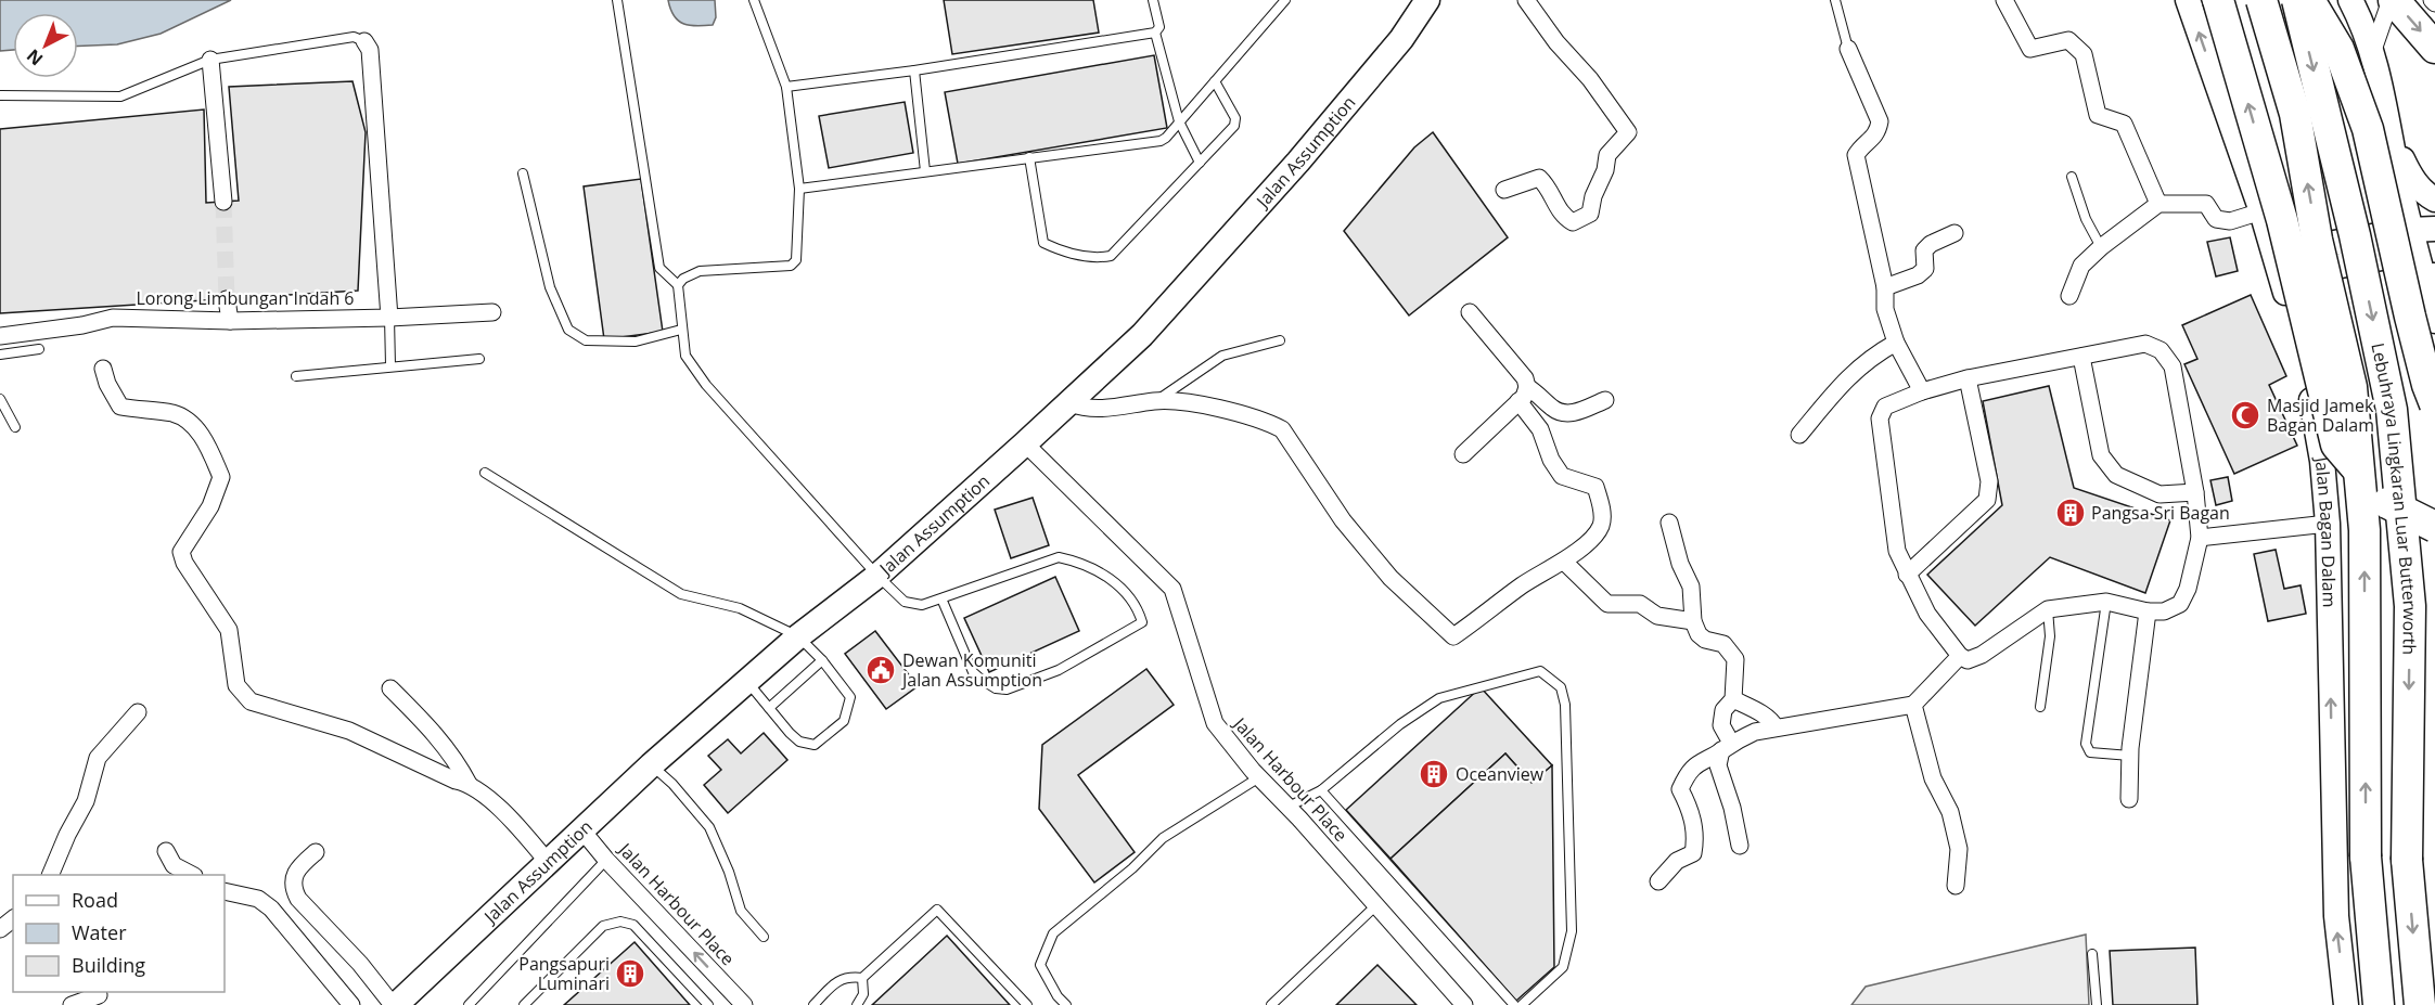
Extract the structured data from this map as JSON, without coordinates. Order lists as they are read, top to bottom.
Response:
{
  "streets": {
    "highway": ["Lebuhraya Lingkaran Luar Butterworth"],
    "street": [
      "Jalan Assumption",
      "Lorong Limbungan Indah 6",
      "Jalan Bagan Dalam",
      "Jalan Harbour Place"
    ]
  },
  "crossings": [
    ["Jalan Assumption", "Jalan Harbour Place"]
  ],
  "places": {
    "mosque": ["Masjid Jamek Bagan Dalam"],
    "building": ["Pangsa Sri Bagan", "Oceanview", "Pangsapuri Luminari"],
    "public building": ["Dewan Komuniti Jalan Assumption"]
  },
  "legend": ["Road", "Water", "Building"],
  "north": "bottom left"
}
